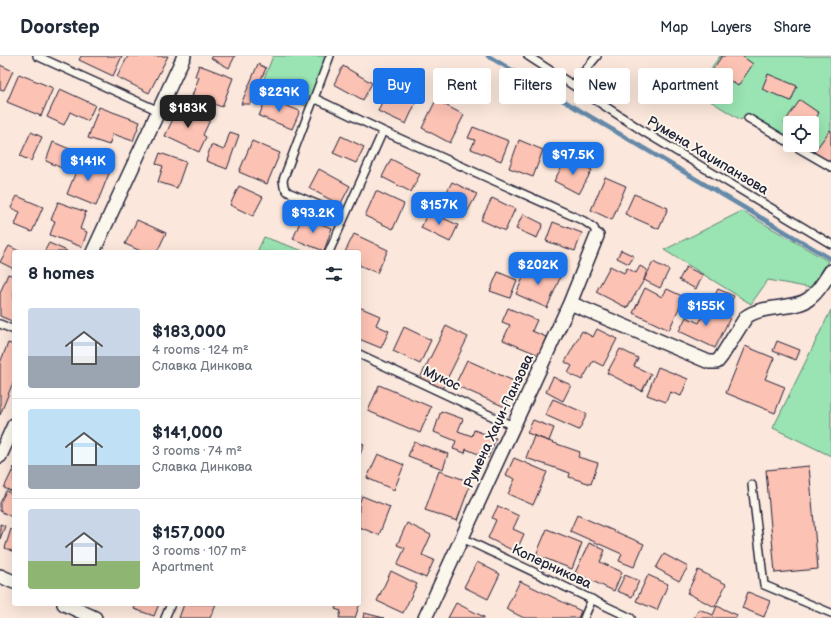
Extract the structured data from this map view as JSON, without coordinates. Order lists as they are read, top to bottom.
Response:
{
  "streets": {
    "street": ["Румена Хаџи-Панзова"],
    "lane": ["Румена Хаџипанзова", "Мукос", "Коперникова"]
  },
  "crossings": [
    ["Мукос", "Румена Хаџи-Панзова"],
    ["Румена Хаџи-Панзова", "Коперникова"]
  ],
  "page": {
    "header": "Doorstep",
    "nav": ["Map", "Layers", "Share"],
    "chip": [
      "Buy",
      "Rent",
      "Filters",
      "New",
      "Apartment"
    ],
    "price": [
      "$229K",
      "$183K",
      "$97.5K",
      "$141K",
      "$157K",
      "$93.2K",
      "$202K",
      "$155K"
    ],
    "heading": "8 homes",
    "list": [
      {
        "name": "$183,000",
        "note": "4 rooms · 124 m² · Славка Динкова"
      },
      {
        "name": "$141,000",
        "note": "3 rooms · 74 m² · Славка Динкова"
      },
      {
        "name": "$157,000",
        "note": "3 rooms · 107 m² · Apartment"
      }
    ]
  }
}
